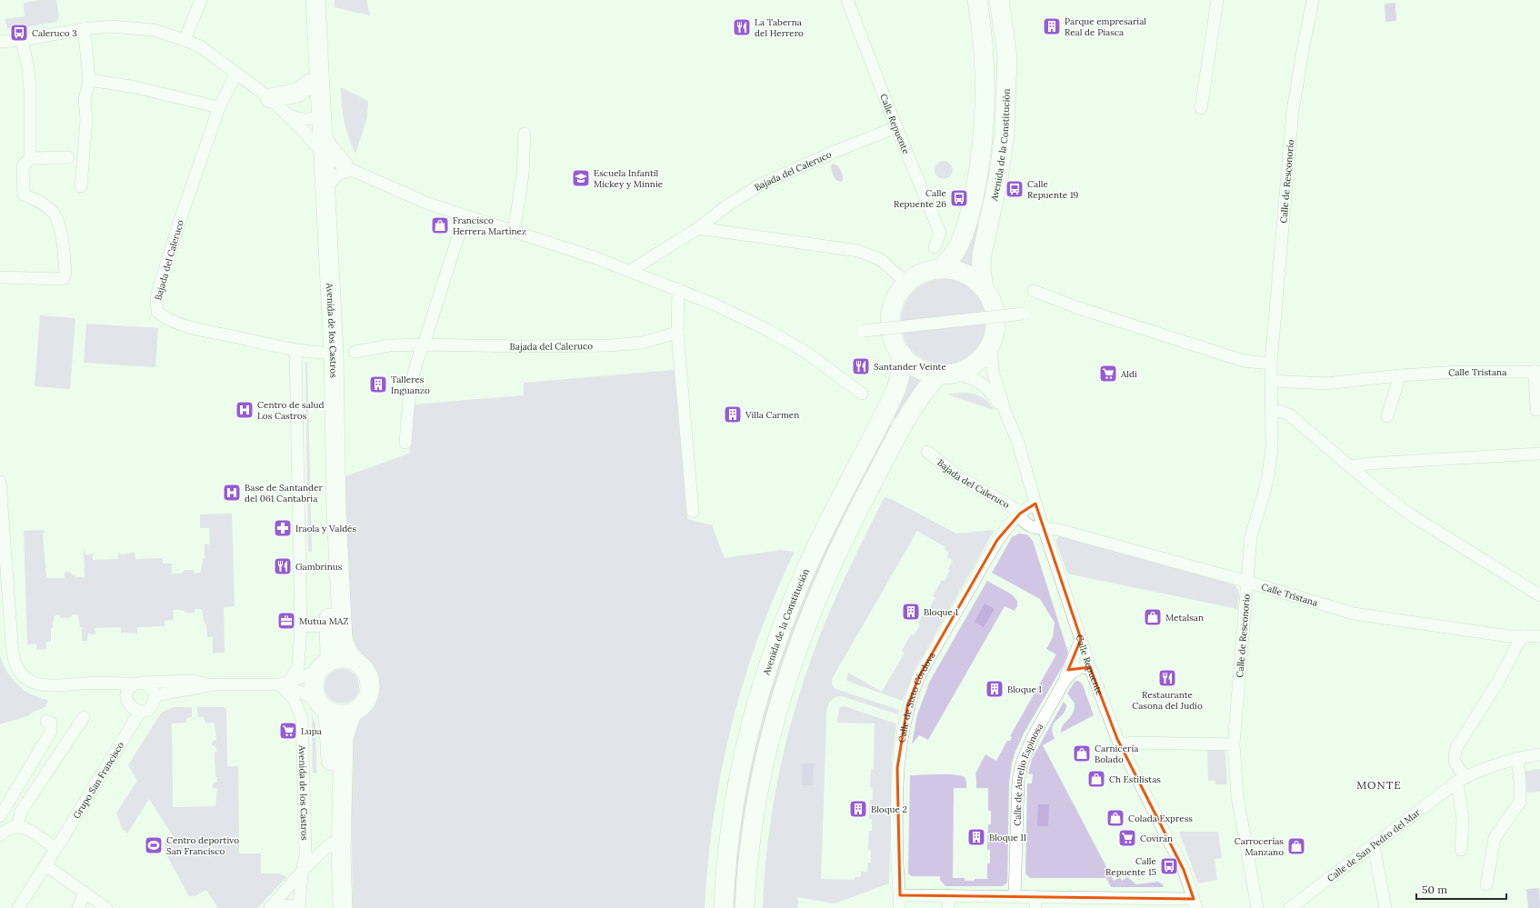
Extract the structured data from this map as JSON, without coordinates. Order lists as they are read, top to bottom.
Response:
{
  "streets": {
    "main road": ["Avenida de la Constitución", "Avenida de los Castros"],
    "street": [
      "Calle Repuente",
      "Bajada del Caleruco",
      "Calle de Resconorio",
      "Calle Tristana",
      "Calle de Sixto Córdova",
      "Calle de Aurelio Espinosa",
      "Grupo San Francisco",
      "Calle de San Pedro del Mar"
    ]
  },
  "crossings": [
    ["Calle Repuente", "Avenida de la Constitución"],
    ["Calle Repuente", "Bajada del Caleruco"],
    ["Calle Repuente", "Calle Tristana"],
    ["Calle Repuente", "Calle de Sixto Córdova"],
    ["Calle Repuente", "Calle de Aurelio Espinosa"],
    ["Bajada del Caleruco", "Avenida de los Castros"],
    ["Bajada del Caleruco", "Calle de Sixto Córdova"],
    ["Calle de Resconorio", "Calle Tristana"]
  ],
  "districts": ["MONTE"],
  "places": {
    "building": [
      "Parque empresarial Real de Piasca",
      "Talleres Inguanzo",
      "Villa Carmen",
      "Bloque 1",
      "Bloque I",
      "Bloque 2",
      "Bloque II"
    ],
    "restaurant": [
      "La Taberna del Herrero",
      "Santander Veinte",
      "Gambrinus",
      "Restaurante Casona del Judío"
    ],
    "bus stop": [
      "Caleruco 3",
      "Calle Repuente 19",
      "Calle Repuente 26",
      "Calle Repuente 15"
    ],
    "school or university": ["Escuela Infantil Mickey y Minnie"],
    "shop": [
      "Francisco Herrera Martínez",
      "Metalsan",
      "Carnicería Bolado",
      "Ch Estilistas",
      "Colada Express",
      "Carrocerías Manzano"
    ],
    "supermarket": ["Aldi", "Lupa", "Covirán"],
    "hospital": ["Centro de salud Los Castros", "Base de Santander del 061 Cantabria"],
    "pharmacy": ["Iraola y Valdés"],
    "office": ["Mutua MAZ"],
    "sports": ["Centro deportivo San Francisco"]
  },
  "scale_bar": "50 m"
}
